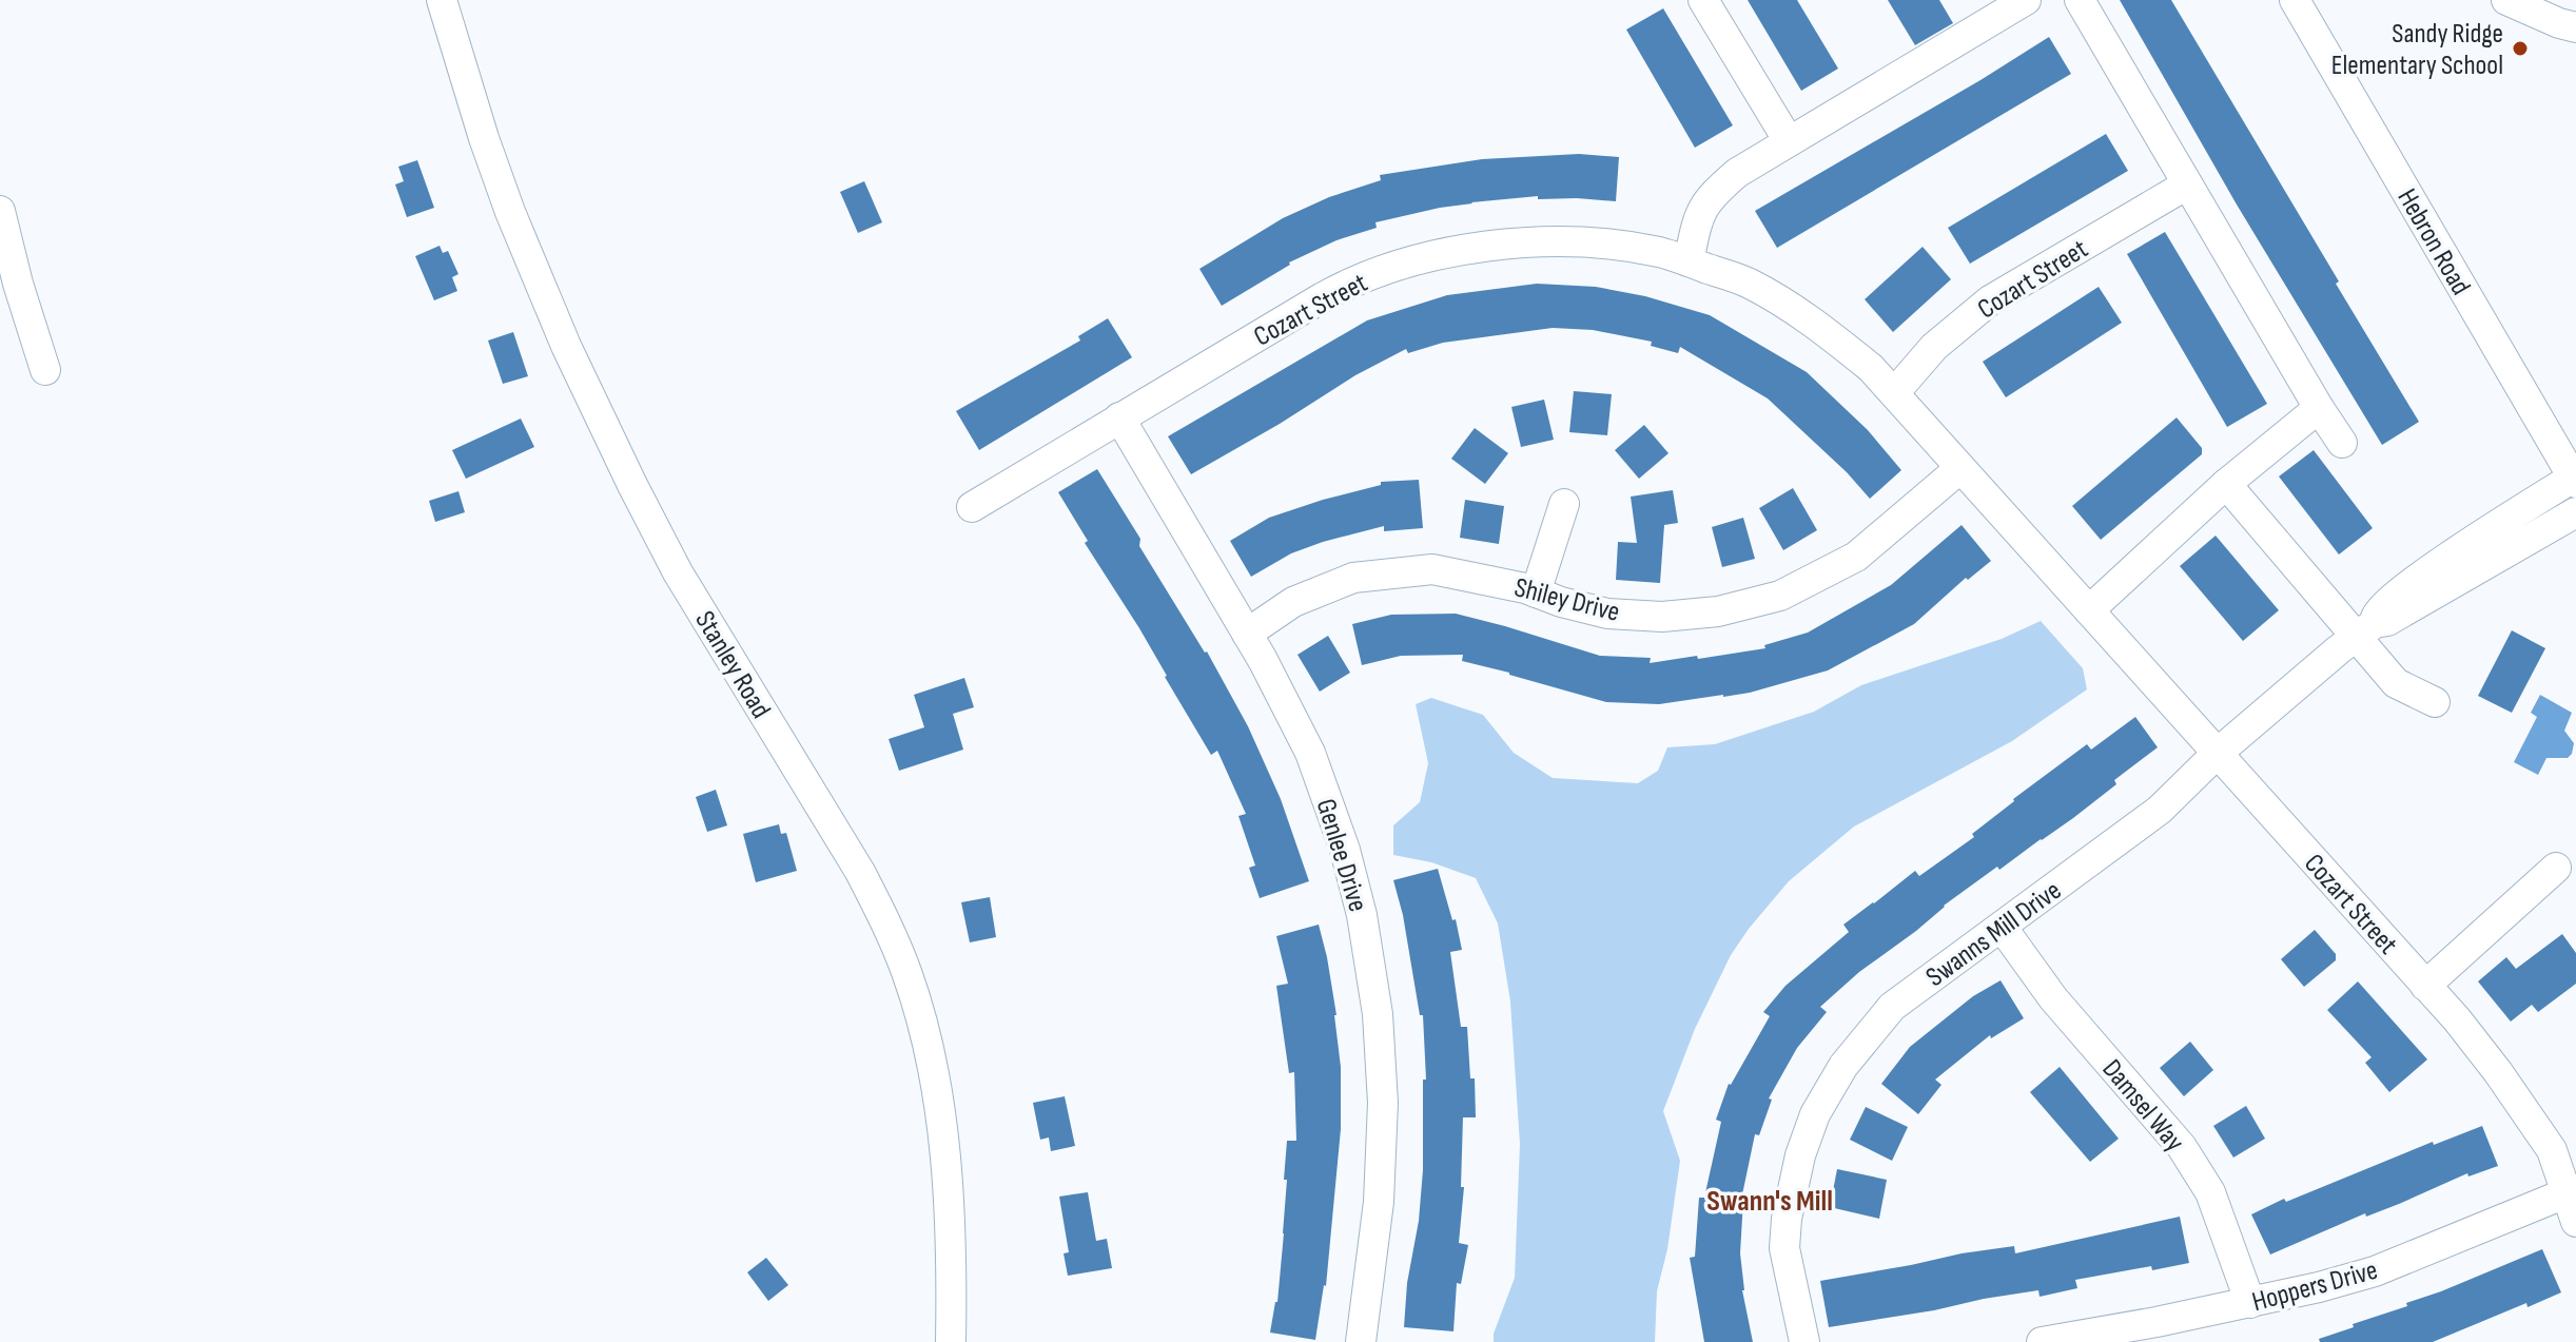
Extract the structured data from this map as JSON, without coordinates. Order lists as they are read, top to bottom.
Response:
{
  "streets": {
    "street": [
      "Hebron Road",
      "Cozart Street",
      "Shiley Drive",
      "Stanley Road",
      "Genlee Drive",
      "Swanns Mill Drive",
      "Damsel Way",
      "Hoppers Drive"
    ]
  },
  "crossings": [
    ["Hebron Road", "Swanns Mill Drive"],
    ["Cozart Street", "Shiley Drive"],
    ["Cozart Street", "Genlee Drive"],
    ["Cozart Street", "Swanns Mill Drive"],
    ["Cozart Street", "Hoppers Drive"],
    ["Shiley Drive", "Genlee Drive"],
    ["Swanns Mill Drive", "Damsel Way"],
    ["Damsel Way", "Hoppers Drive"]
  ],
  "districts": ["Swann's Mill"],
  "places": ["Sandy Ridge Elementary School"]
}
